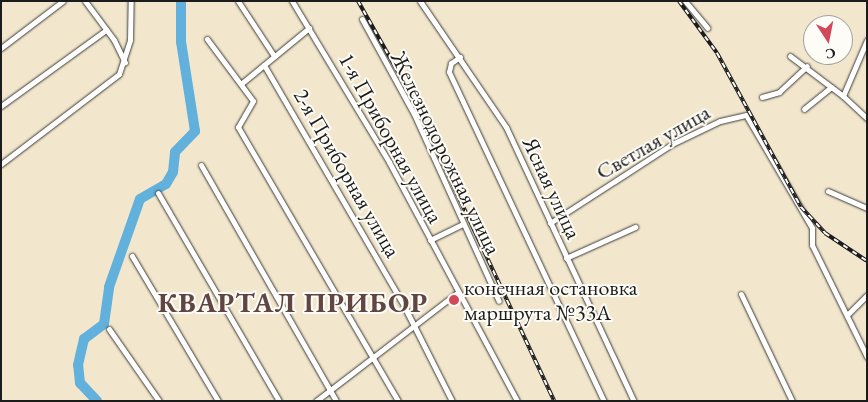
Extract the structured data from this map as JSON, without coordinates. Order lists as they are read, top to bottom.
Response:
{
  "streets": {
    "street": [
      "1-я Приборная улица",
      "Светлая улица",
      "Железнодорожная улица",
      "2-я Приборная улица",
      "Ясная улица"
    ]
  },
  "crossings": [
    ["Светлая улица", "Ясная улица"]
  ],
  "districts": ["КВАРТАЛ ПРИБОР"],
  "places": ["конечная остановка маршрута №33А"],
  "north": "bottom"
}
